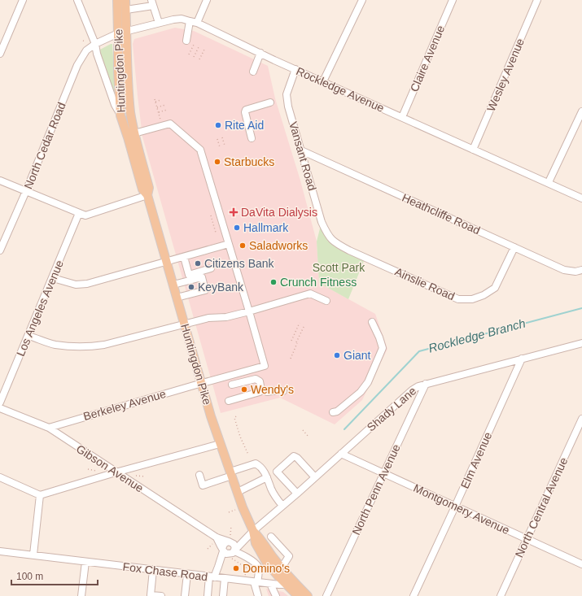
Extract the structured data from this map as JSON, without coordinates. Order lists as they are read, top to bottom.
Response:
{
  "streets": {
    "main road": ["Huntingdon Pike"],
    "street": [
      "Claire Avenue",
      "Wesley Avenue",
      "Rockledge Avenue",
      "North Cedar Road",
      "Vansant Road",
      "Heathcliffe Road",
      "Ainslie Road",
      "Los Angeles Avenue",
      "Berkeley Avenue",
      "Shady Lane",
      "Elm Avenue",
      "Gibson Avenue",
      "North Penn Avenue",
      "North Central Avenue",
      "Montgomery Avenue",
      "Fox Chase Road"
    ]
  },
  "crossings": [
    ["Claire Avenue", "Rockledge Avenue"],
    ["Huntingdon Pike", "Rockledge Avenue"],
    ["Huntingdon Pike", "Berkeley Avenue"],
    ["Huntingdon Pike", "Shady Lane"],
    ["Huntingdon Pike", "Fox Chase Road"],
    ["Wesley Avenue", "Rockledge Avenue"],
    ["Rockledge Avenue", "North Cedar Road"],
    ["Rockledge Avenue", "Vansant Road"],
    ["Vansant Road", "Heathcliffe Road"],
    ["Vansant Road", "Ainslie Road"],
    ["Heathcliffe Road", "Ainslie Road"],
    ["Berkeley Avenue", "Gibson Avenue"],
    ["Shady Lane", "Elm Avenue"],
    ["Shady Lane", "North Penn Avenue"],
    ["Shady Lane", "Montgomery Avenue"],
    ["Elm Avenue", "Montgomery Avenue"],
    ["North Penn Avenue", "Montgomery Avenue"],
    ["North Central Avenue", "Montgomery Avenue"]
  ],
  "water": ["Rockledge Branch"],
  "parks": ["Scott Park"],
  "places": {
    "other": [
      "Rite Aid",
      "Starbucks",
      "Hallmark",
      "Saladworks",
      "Citizens Bank",
      "Crunch Fitness",
      "KeyBank",
      "Giant",
      "Wendy's",
      "Domino's"
    ],
    "health": ["DaVita Dialysis"]
  },
  "scale_bar": "100 m"
}
